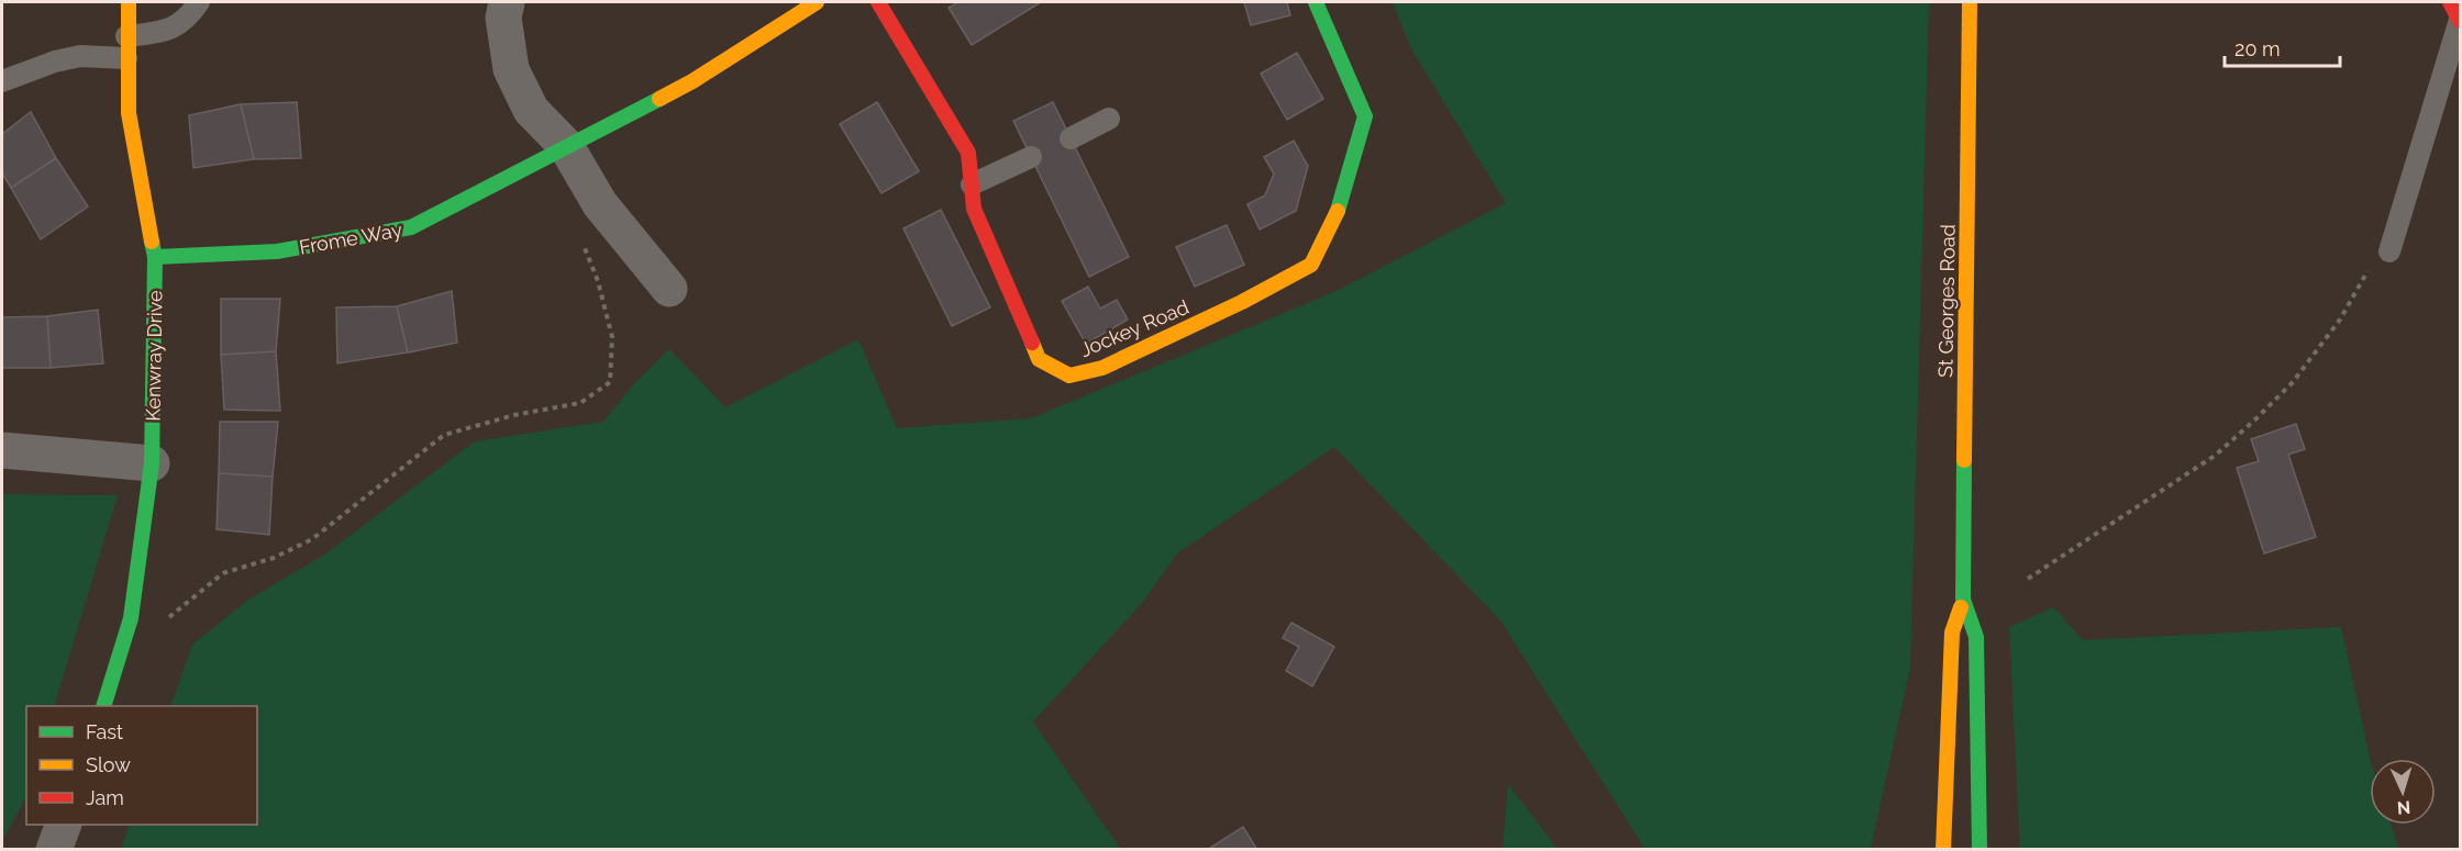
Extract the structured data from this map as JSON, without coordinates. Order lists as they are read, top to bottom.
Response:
{
  "streets": {
    "street": [
      "Frome Way",
      "St Georges Road",
      "Jockey Road",
      "Kenwray Drive"
    ]
  },
  "crossings": [
    ["Frome Way", "Kenwray Drive"]
  ],
  "legend": ["Fast", "Slow", "Jam"],
  "scale_bar": "20 m",
  "north": "bottom"
}
